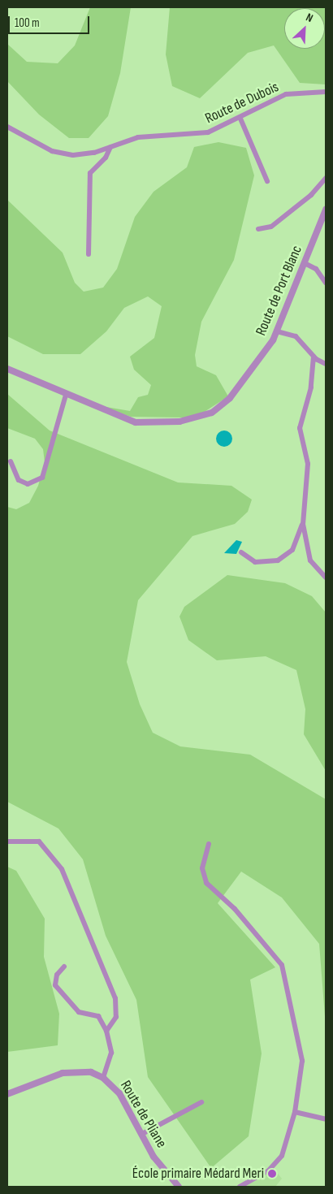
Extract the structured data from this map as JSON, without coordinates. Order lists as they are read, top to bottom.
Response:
{
  "streets": {
    "street": ["Route de Dubois", "Route de Port Blanc", "Route de Pliane"]
  },
  "places": ["École primaire Médard Meri"],
  "scale_bar": "100 m",
  "north": "top right"
}
